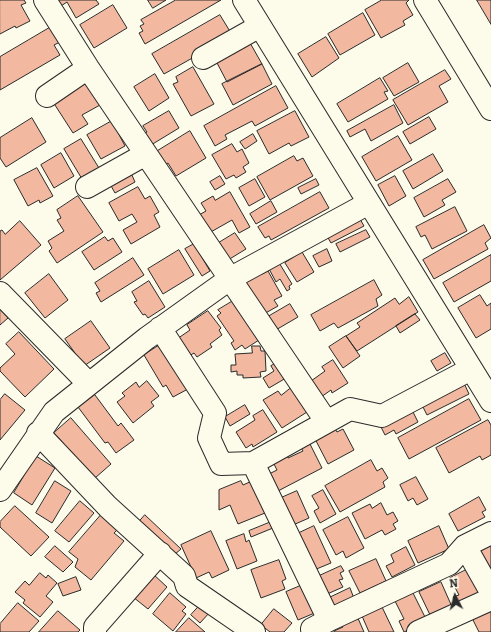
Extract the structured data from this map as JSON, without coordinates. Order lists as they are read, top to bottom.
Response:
{
  "north": "top"
}
